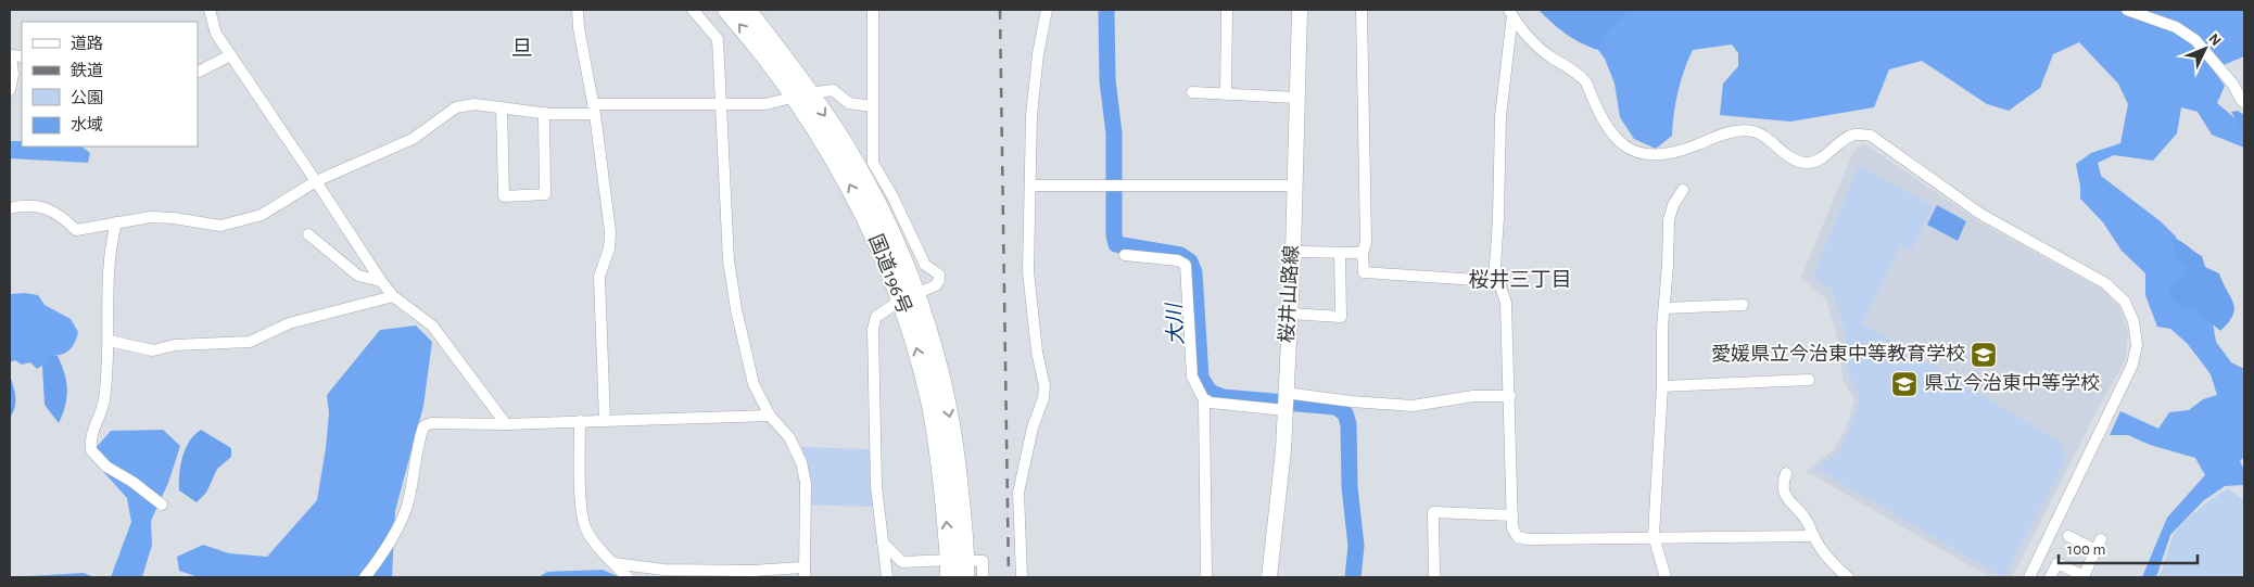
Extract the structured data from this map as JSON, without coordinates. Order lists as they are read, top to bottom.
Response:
{
  "streets": {
    "highway": ["国道196号"],
    "main road": ["桜井山路線"]
  },
  "districts": ["旦", "桜井三丁目"],
  "water": ["大川"],
  "places": {
    "school or university": ["愛媛県立今治東中等教育学校", "県立今治東中等学校"]
  },
  "legend": [
    "道路",
    "鉄道",
    "公園",
    "水域"
  ],
  "scale_bar": "100 m",
  "north": "top right"
}
